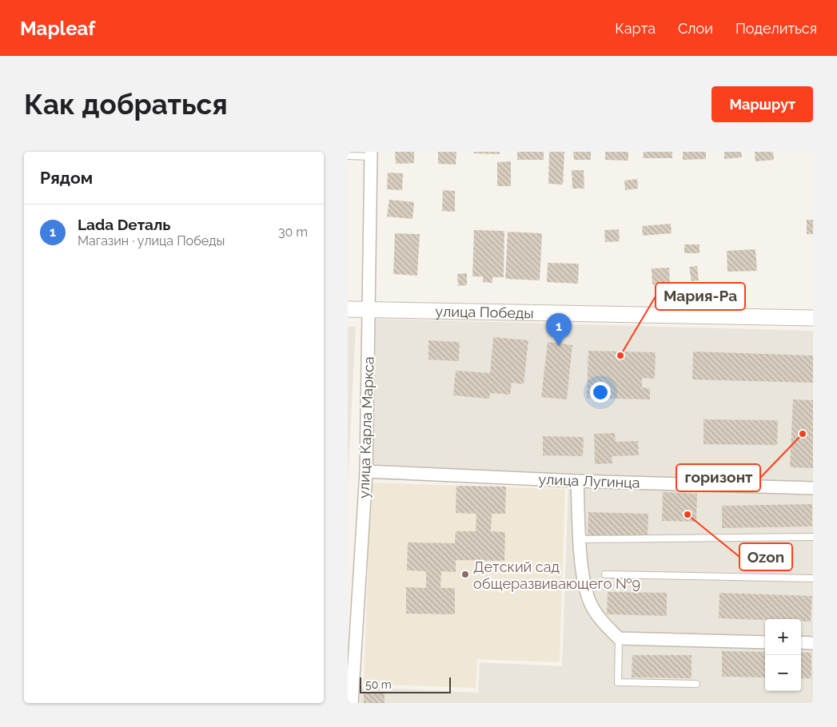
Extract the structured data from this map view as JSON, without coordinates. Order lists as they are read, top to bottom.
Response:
{
  "streets": {
    "street": ["улица Победы", "улица Карла Маркса", "улица Лугинца"]
  },
  "crossings": [
    ["улица Победы", "улица Карла Маркса"],
    ["улица Карла Маркса", "улица Лугинца"]
  ],
  "places": [
    "Мария-Ра",
    "горизонт",
    "Ozon",
    "Детский сад общеразвивающего №9"
  ],
  "scale_bar": "50 m",
  "page": {
    "header": "Mapleaf",
    "nav": ["Карта", "Слои", "Поделиться"],
    "buttons": "Маршрут",
    "title": "Как добраться",
    "heading": "Рядом",
    "list": [
      {
        "mark": "1",
        "name": "Lada Dеталь",
        "note": "Магазин · улица Победы",
        "value": "30 m"
      }
    ],
    "pins": "1",
    "map_buttons": ["+", "−"],
    "scale": "50 m"
  }
}
